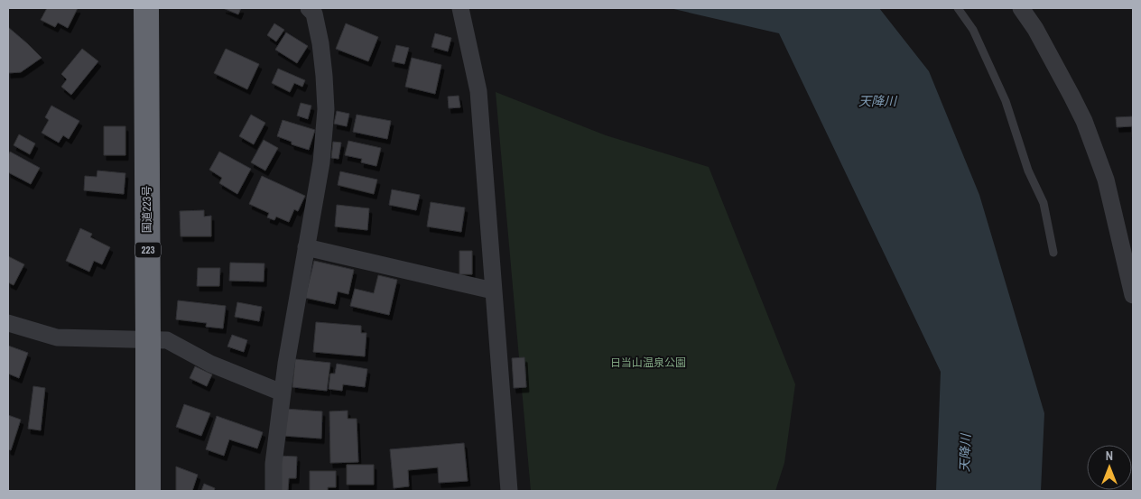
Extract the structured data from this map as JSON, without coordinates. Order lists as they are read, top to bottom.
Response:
{
  "streets": {
    "highway": ["国道223号", "223"]
  },
  "water": ["天降川"],
  "parks": ["日当山温泉公園"],
  "north": "top"
}
